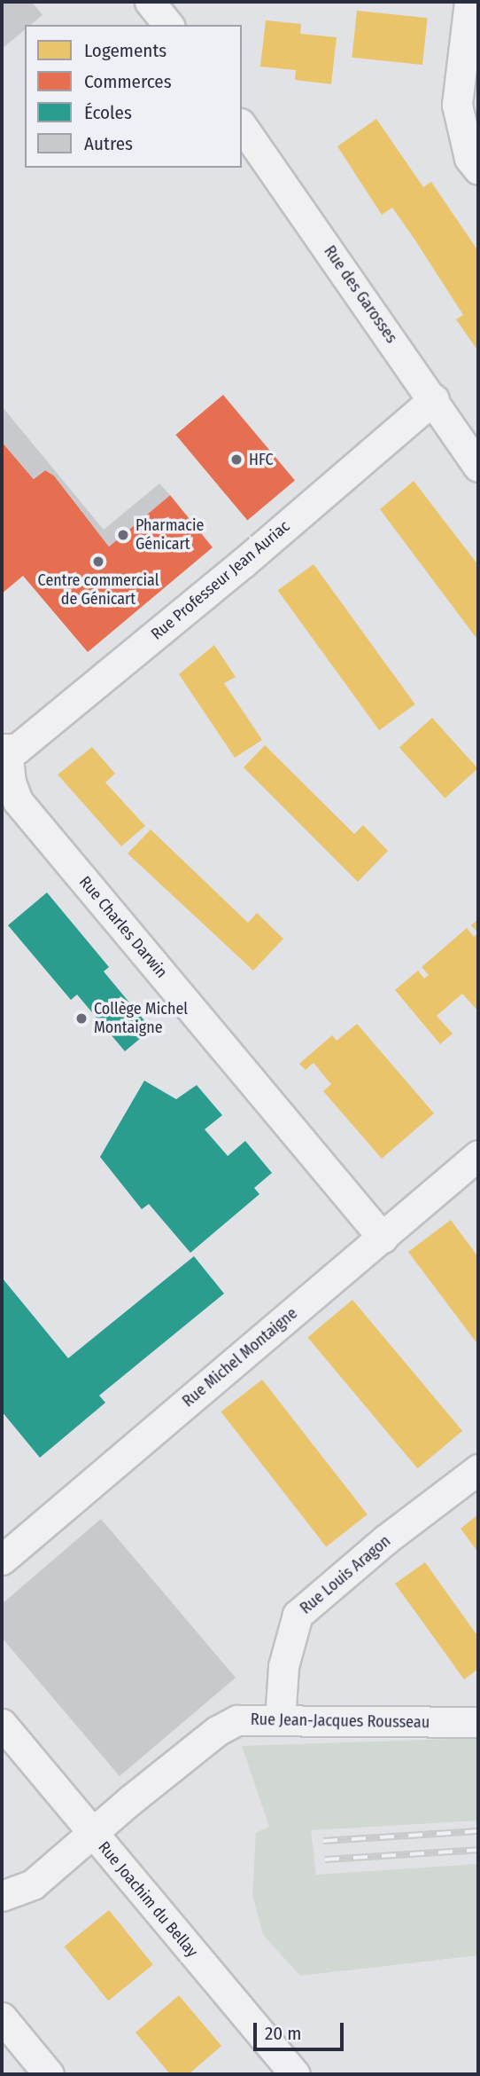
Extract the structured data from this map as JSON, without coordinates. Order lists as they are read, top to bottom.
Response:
{
  "streets": {
    "street": [
      "Rue des Garosses",
      "Rue Professeur Jean Auriac",
      "Rue Charles Darwin",
      "Rue Michel Montaigne",
      "Rue Louis Aragon",
      "Rue Jean-Jacques Rousseau",
      "Rue Joachim du Bellay"
    ]
  },
  "crossings": [
    ["Rue des Garosses", "Rue Professeur Jean Auriac"],
    ["Rue Professeur Jean Auriac", "Rue Charles Darwin"],
    ["Rue Charles Darwin", "Rue Michel Montaigne"],
    ["Rue Louis Aragon", "Rue Jean-Jacques Rousseau"],
    ["Rue Jean-Jacques Rousseau", "Rue Joachim du Bellay"]
  ],
  "places": [
    "HFC",
    "Pharmacie Génicart",
    "Centre commercial de Génicart",
    "Collège Michel Montaigne"
  ],
  "legend": [
    "Logements",
    "Commerces",
    "Écoles",
    "Autres"
  ],
  "scale_bar": "20 m"
}
